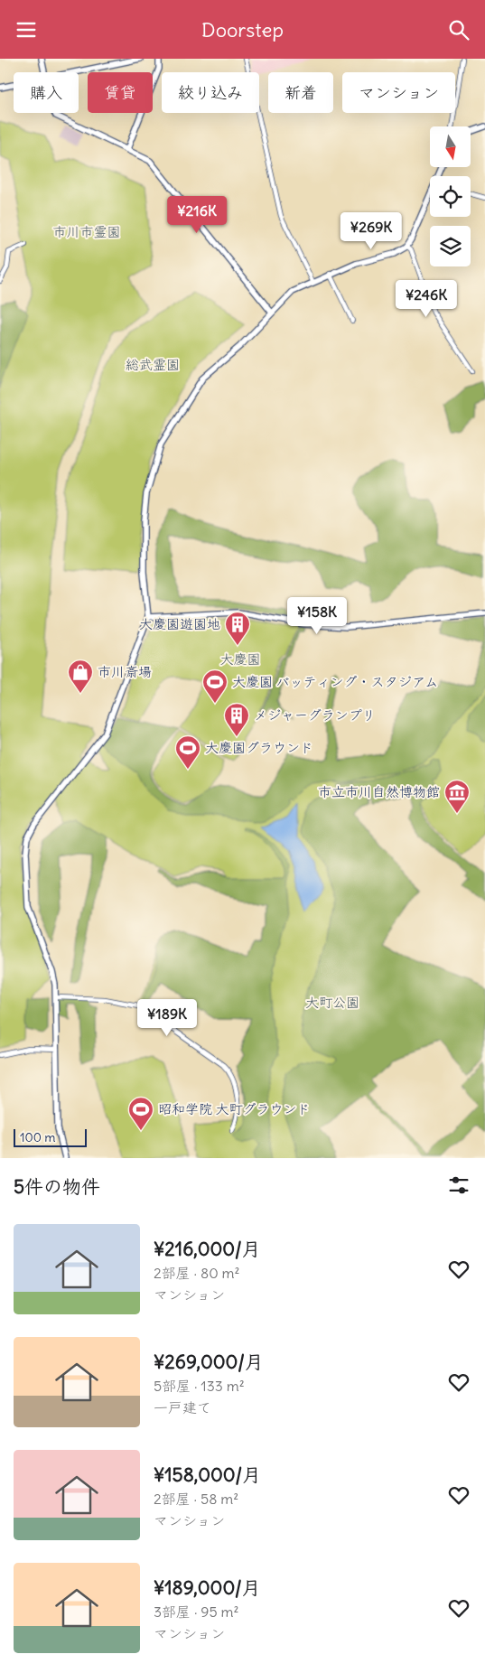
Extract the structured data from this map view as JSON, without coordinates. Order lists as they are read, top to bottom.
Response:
{
  "parks": [
    "市川市霊園",
    "総武霊園",
    "大慶園",
    "大町公園"
  ],
  "places": {
    "building": ["大慶園遊園地", "メジャーグランプリ"],
    "shop": ["市川斎場"],
    "sports": ["大慶園 バッティング・スタジアム", "大慶園グラウンド", "昭和学院 大町グラウンド"],
    "museum": ["市立市川自然博物館"]
  },
  "scale_bar": "100 m",
  "north": "bottom",
  "page": {
    "header": "Doorstep",
    "chip": [
      "購入",
      "賃貸",
      "絞り込み",
      "新着",
      "マンション"
    ],
    "price": [
      "¥216K",
      "¥269K",
      "¥246K",
      "¥158K",
      "¥189K"
    ],
    "scale": "100 m",
    "heading": "5件の物件",
    "list": [
      {
        "name": "¥216,000/月",
        "note": "2部屋 · 80 m² · マンション"
      },
      {
        "name": "¥269,000/月",
        "note": "5部屋 · 133 m² · 一戸建て"
      },
      {
        "name": "¥158,000/月",
        "note": "2部屋 · 58 m² · マンション"
      },
      {
        "name": "¥189,000/月",
        "note": "3部屋 · 95 m² · マンション"
      }
    ]
  }
}
